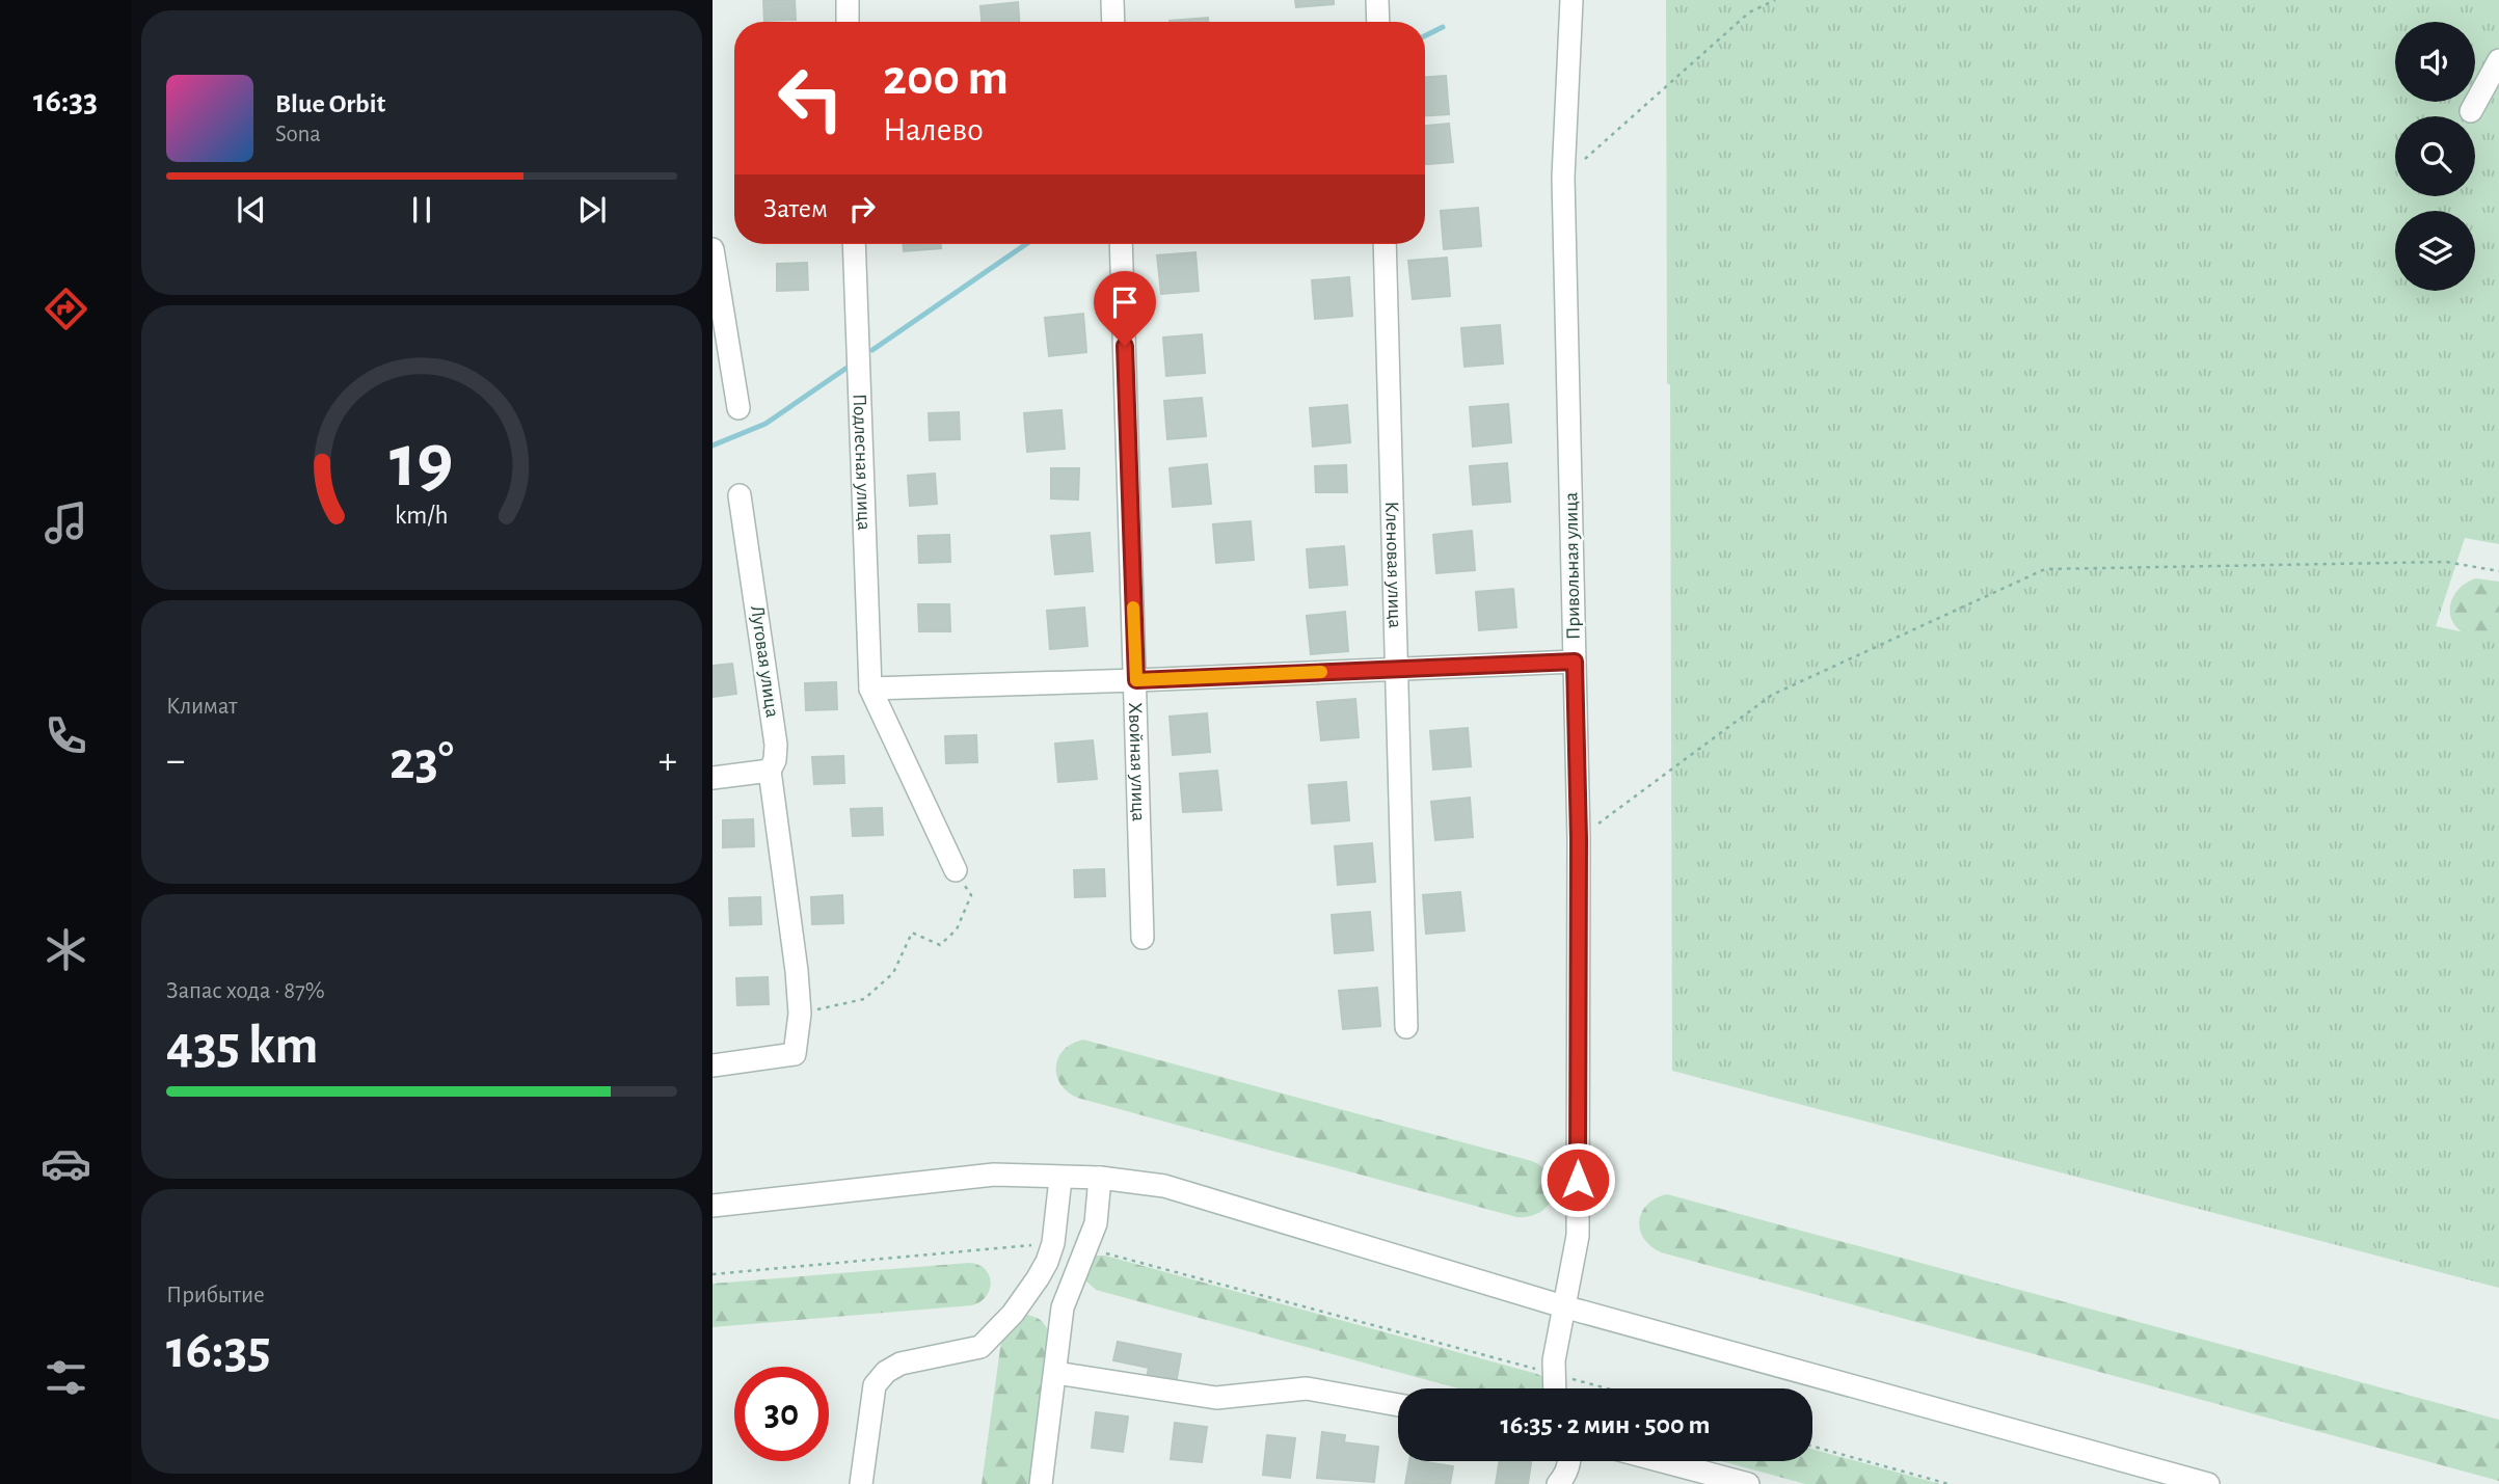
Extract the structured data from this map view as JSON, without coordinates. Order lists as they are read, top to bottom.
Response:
{
  "streets": {
    "street": [
      "Подлесная улица",
      "Кленовая улица",
      "Привольная улица",
      "Луговая улица",
      "Хвойная улица"
    ]
  },
  "page": {
    "tabs": "16:33",
    "turn": ["200 m", "Налево"],
    "song": ["Blue Orbit", "Sona"],
    "then": "Затем",
    "tile": [
      "Климат",
      ["Запас хода · 87%", "435 km"],
      ["Прибытие", "16:35"]
    ],
    "heat": ["−", "23°", "+"],
    "limit": "30",
    "trip": "16:35 · 2 мин · 500 m",
    "gauge": ["19", "km/h"]
  }
}
